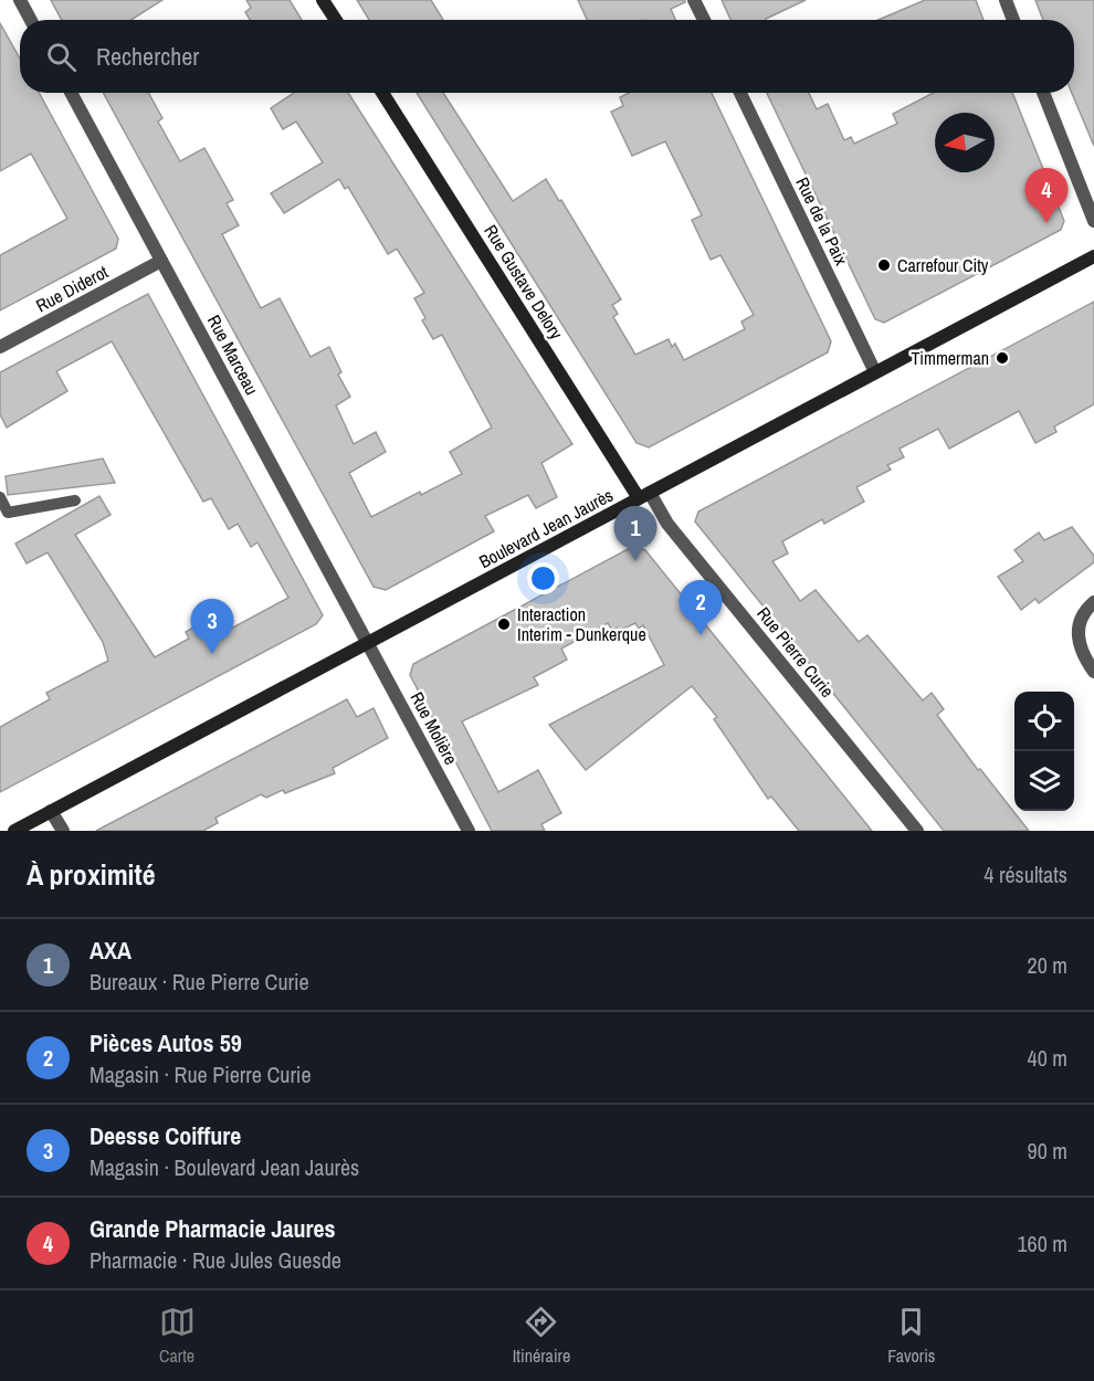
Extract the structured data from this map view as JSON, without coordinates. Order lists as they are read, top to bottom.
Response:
{
  "streets": {
    "street": [
      "Rue de la Paix",
      "Rue Gustave Delory",
      "Rue Diderot",
      "Rue Marceau",
      "Boulevard Jean Jaurès",
      "Rue Pierre Curie",
      "Rue Molière"
    ]
  },
  "crossings": [
    ["Rue de la Paix", "Boulevard Jean Jaurès"],
    ["Rue Gustave Delory", "Boulevard Jean Jaurès"],
    ["Rue Gustave Delory", "Rue Pierre Curie"],
    ["Rue Diderot", "Rue Marceau"],
    ["Rue Marceau", "Boulevard Jean Jaurès"],
    ["Rue Marceau", "Rue Molière"],
    ["Boulevard Jean Jaurès", "Rue Pierre Curie"],
    ["Boulevard Jean Jaurès", "Rue Molière"]
  ],
  "places": ["Carrefour City", "Timmerman", "Interaction Interim - Dunkerque"],
  "north": "left",
  "page": {
    "search": "Rechercher",
    "pins": [
      "4",
      "1",
      "2",
      "3"
    ],
    "heading": ["À proximité", "4 résultats"],
    "list": [
      {
        "mark": "1",
        "name": "AXA",
        "note": "Bureaux · Rue Pierre Curie",
        "value": "20 m"
      },
      {
        "mark": "2",
        "name": "Pièces Autos 59",
        "note": "Magasin · Rue Pierre Curie",
        "value": "40 m"
      },
      {
        "mark": "3",
        "name": "Deesse Coiffure",
        "note": "Magasin · Boulevard Jean Jaurès",
        "value": "90 m"
      },
      {
        "mark": "4",
        "name": "Grande Pharmacie Jaures",
        "note": "Pharmacie · Rue Jules Guesde",
        "value": "160 m"
      }
    ],
    "nav": ["Carte", "Itinéraire", "Favoris"]
  }
}
